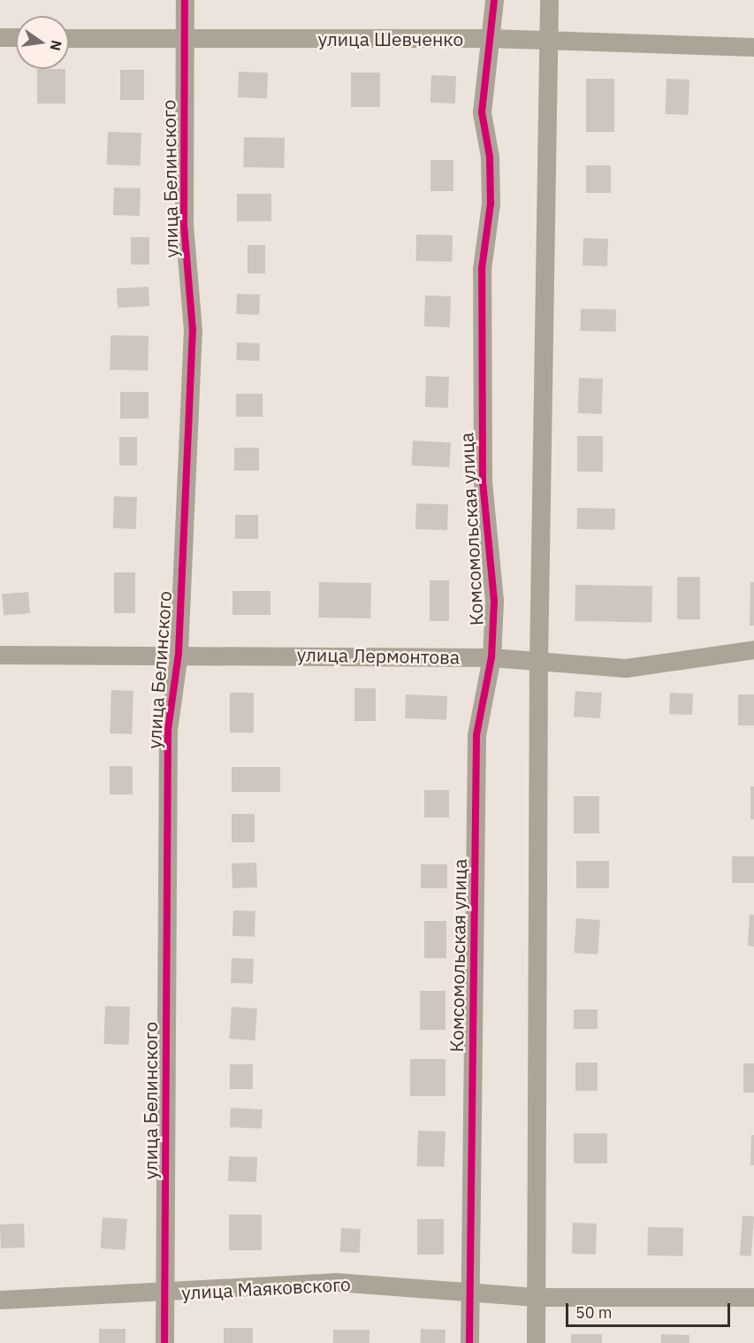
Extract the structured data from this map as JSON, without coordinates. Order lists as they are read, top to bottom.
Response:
{
  "streets": {
    "street": [
      "улица Шевченко",
      "улица Белинского",
      "Комсомольская улица",
      "улица Лермонтова",
      "улица Маяковского"
    ]
  },
  "crossings": [
    ["улица Шевченко", "улица Белинского"],
    ["улица Шевченко", "Комсомольская улица"],
    ["улица Белинского", "улица Лермонтова"],
    ["улица Белинского", "улица Маяковского"],
    ["Комсомольская улица", "улица Лермонтова"],
    ["Комсомольская улица", "улица Маяковского"]
  ],
  "scale_bar": "50 m",
  "north": "right"
}
